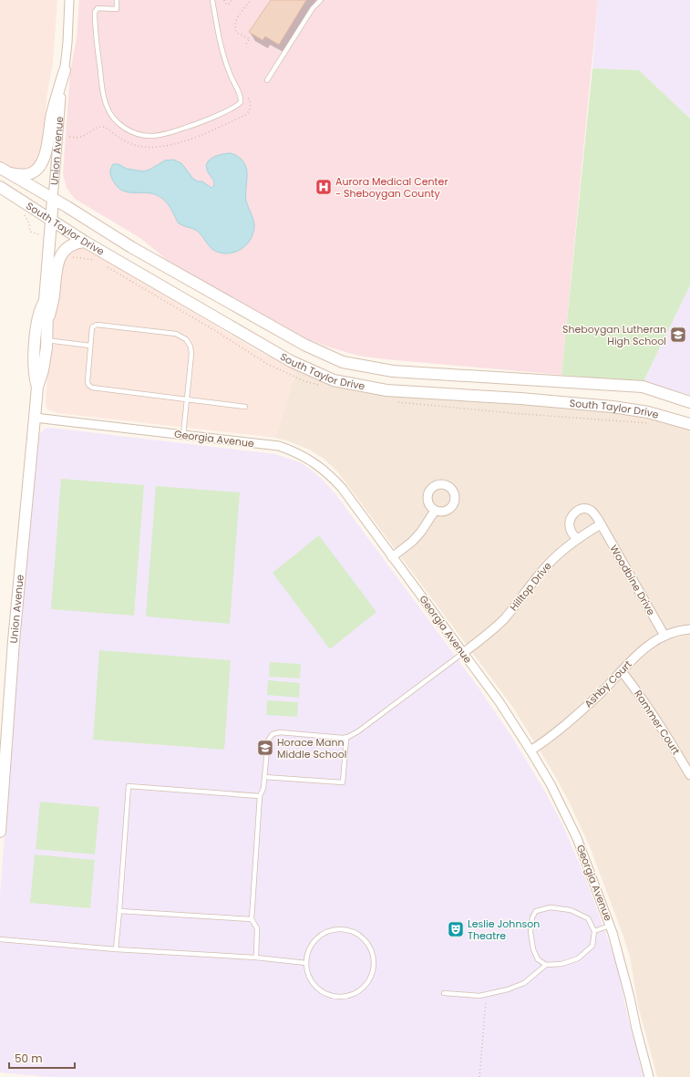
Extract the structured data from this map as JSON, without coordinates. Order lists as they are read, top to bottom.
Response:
{
  "streets": {
    "main road": ["Union Avenue", "South Taylor Drive"],
    "street": [
      "Georgia Avenue",
      "Woodbine Drive",
      "Hilltop Drive",
      "Ashby Court",
      "Rammer Court"
    ]
  },
  "crossings": [
    ["Union Avenue", "South Taylor Drive"],
    ["Union Avenue", "Georgia Avenue"],
    ["Georgia Avenue", "Hilltop Drive"],
    ["Georgia Avenue", "Ashby Court"],
    ["Woodbine Drive", "Hilltop Drive"],
    ["Woodbine Drive", "Ashby Court"],
    ["Ashby Court", "Rammer Court"]
  ],
  "places": {
    "hospital": ["Aurora Medical Center - Sheboygan County"],
    "school or university": ["Sheboygan Lutheran High School", "Horace Mann Middle School"],
    "theatre": ["Leslie Johnson Theatre"]
  },
  "scale_bar": "50 m"
}
